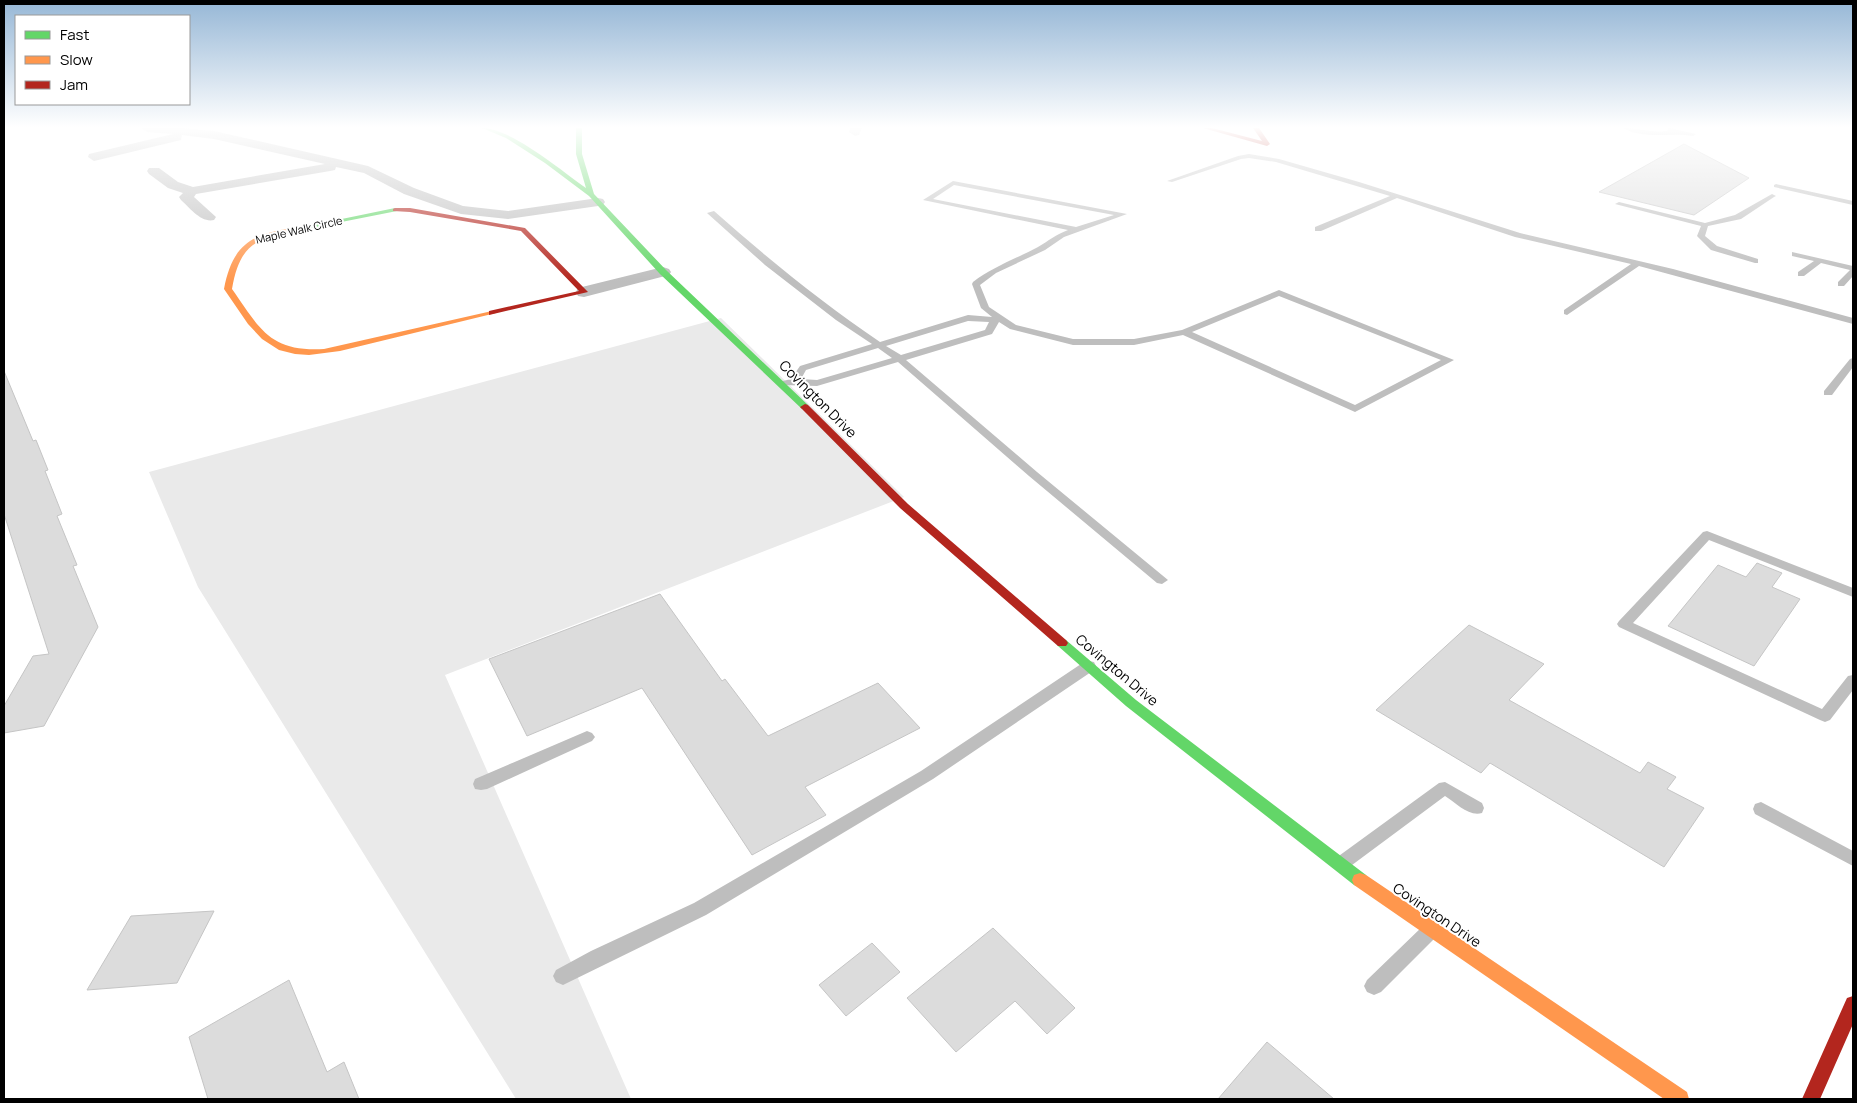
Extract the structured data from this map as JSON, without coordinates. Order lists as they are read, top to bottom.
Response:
{
  "streets": {
    "street": ["Maple Walk Circle", "Covington Drive"]
  },
  "crossings": [
    ["Maple Walk Circle", "Covington Drive"]
  ],
  "legend": ["Fast", "Slow", "Jam"]
}
